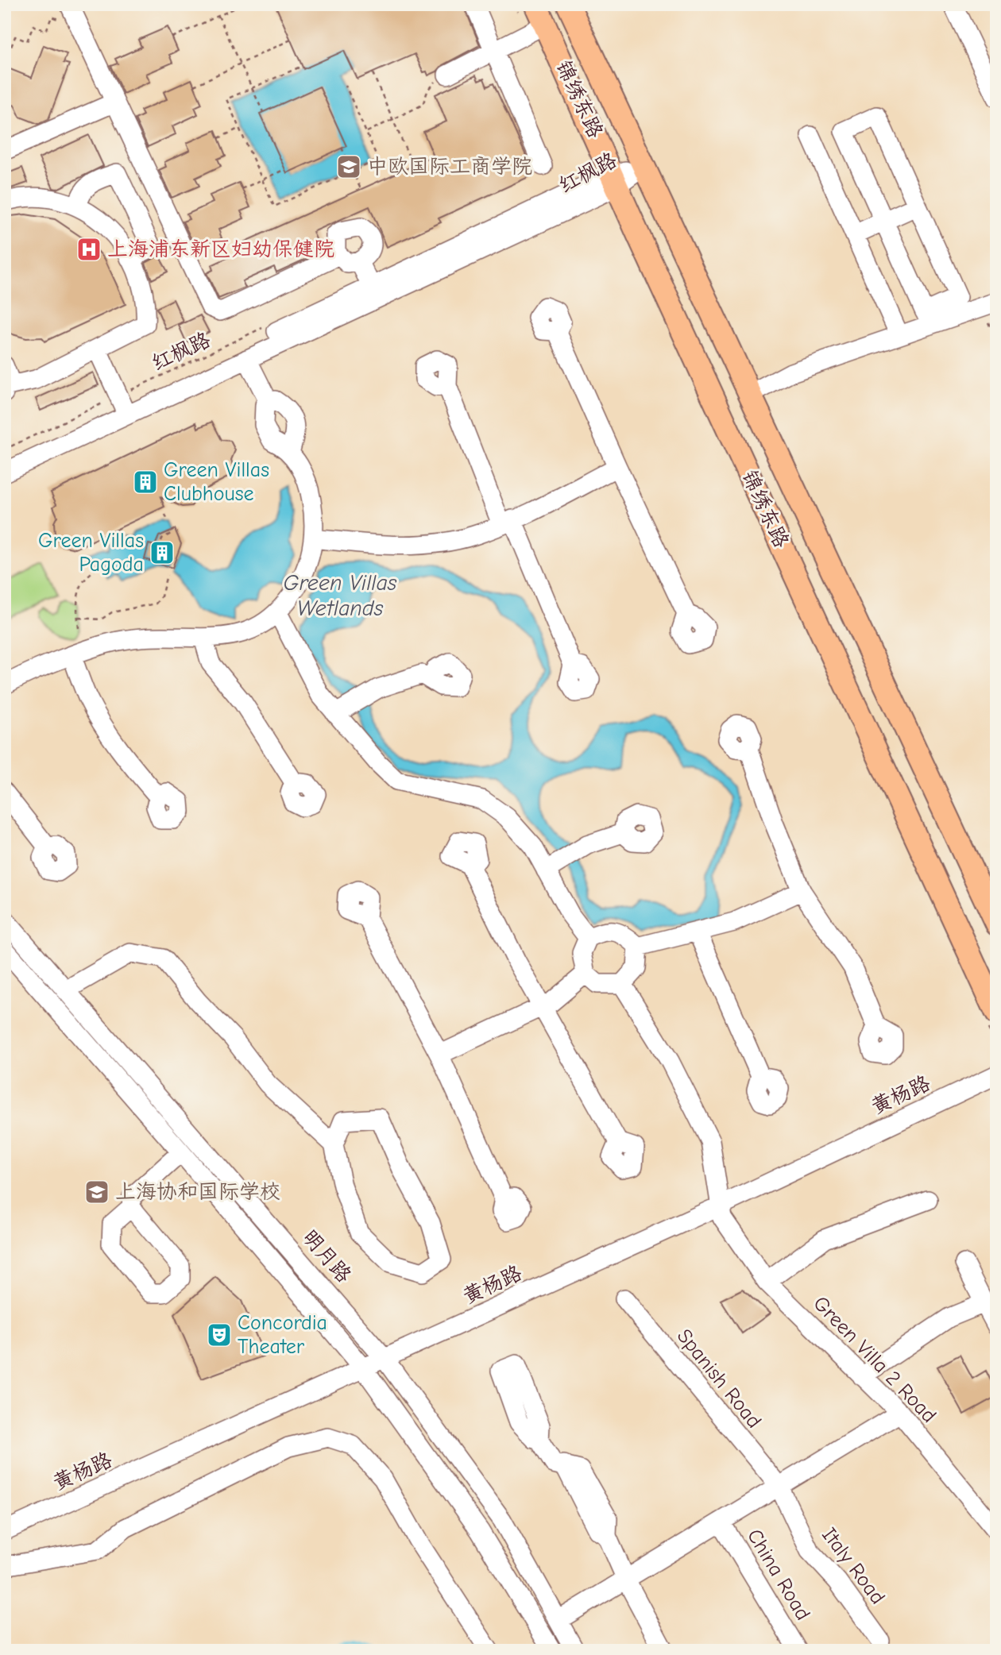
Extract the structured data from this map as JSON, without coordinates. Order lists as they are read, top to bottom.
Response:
{
  "streets": {
    "main road": ["锦绣东路"],
    "street": [
      "红枫路",
      "黄杨路",
      "明月路",
      "Green Villa 2 Road",
      "Spanish Road",
      "Italy Road",
      "China Road"
    ]
  },
  "crossings": [
    ["锦绣东路", "红枫路"],
    ["黄杨路", "明月路"],
    ["黄杨路", "Green Villa 2 Road"],
    ["Spanish Road", "Italy Road"]
  ],
  "water": ["Green Villas Wetlands"],
  "places": {
    "school or university": ["中欧国际工商学院", "上海协和国际学校"],
    "hospital": ["上海浦东新区妇幼保健院"],
    "building": ["Green Villas Clubhouse", "Green Villas Pagoda"],
    "theatre": ["Concordia Theater"]
  }
}
